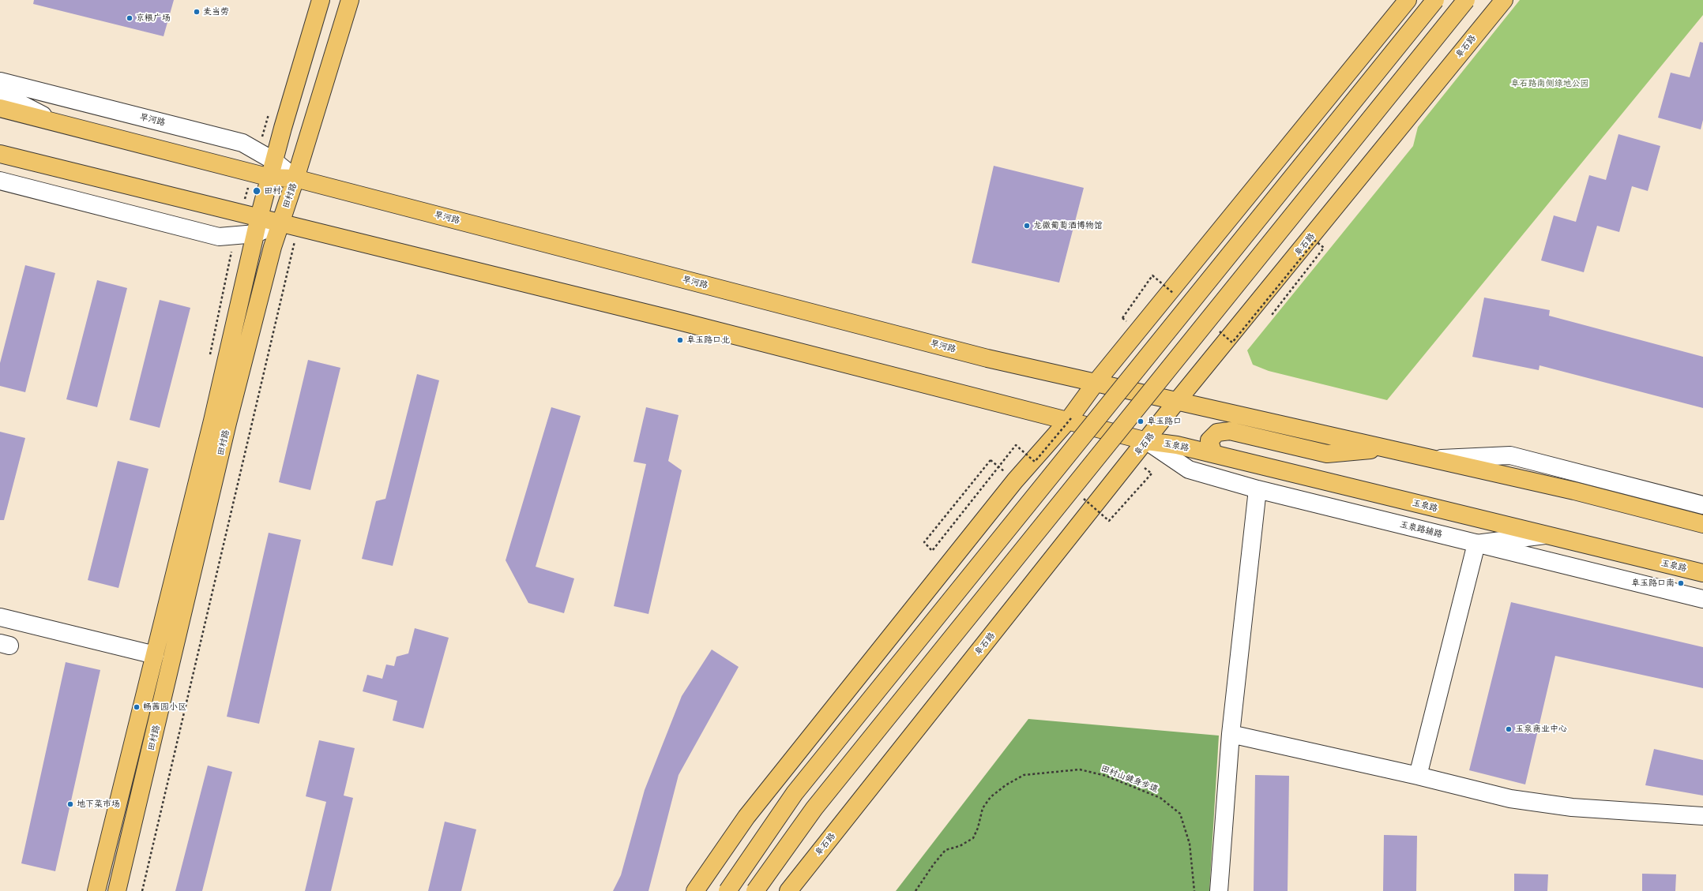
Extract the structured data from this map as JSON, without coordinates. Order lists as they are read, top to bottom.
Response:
{
  "streets": {
    "main road": [
      "阜石路",
      "旱河路",
      "田村路",
      "玉泉路"
    ],
    "street": ["玉泉路辅路"],
    "path": ["田村山健身步道"]
  },
  "crossings": [
    ["阜石路", "旱河路"],
    ["阜石路", "玉泉路"],
    ["阜石路", "玉泉路辅路"],
    ["旱河路", "田村路"],
    ["玉泉路", "玉泉路辅路"]
  ],
  "parks": ["阜石路南侧绿地公园"],
  "places": [
    "麦当劳",
    "京粮广场",
    "田村",
    "龙徽葡萄酒博物馆",
    "阜玉路口北",
    "阜玉路口",
    "阜玉路口南",
    "畅茜园小区",
    "玉泉商业中心",
    "地下菜市场"
  ]
}
